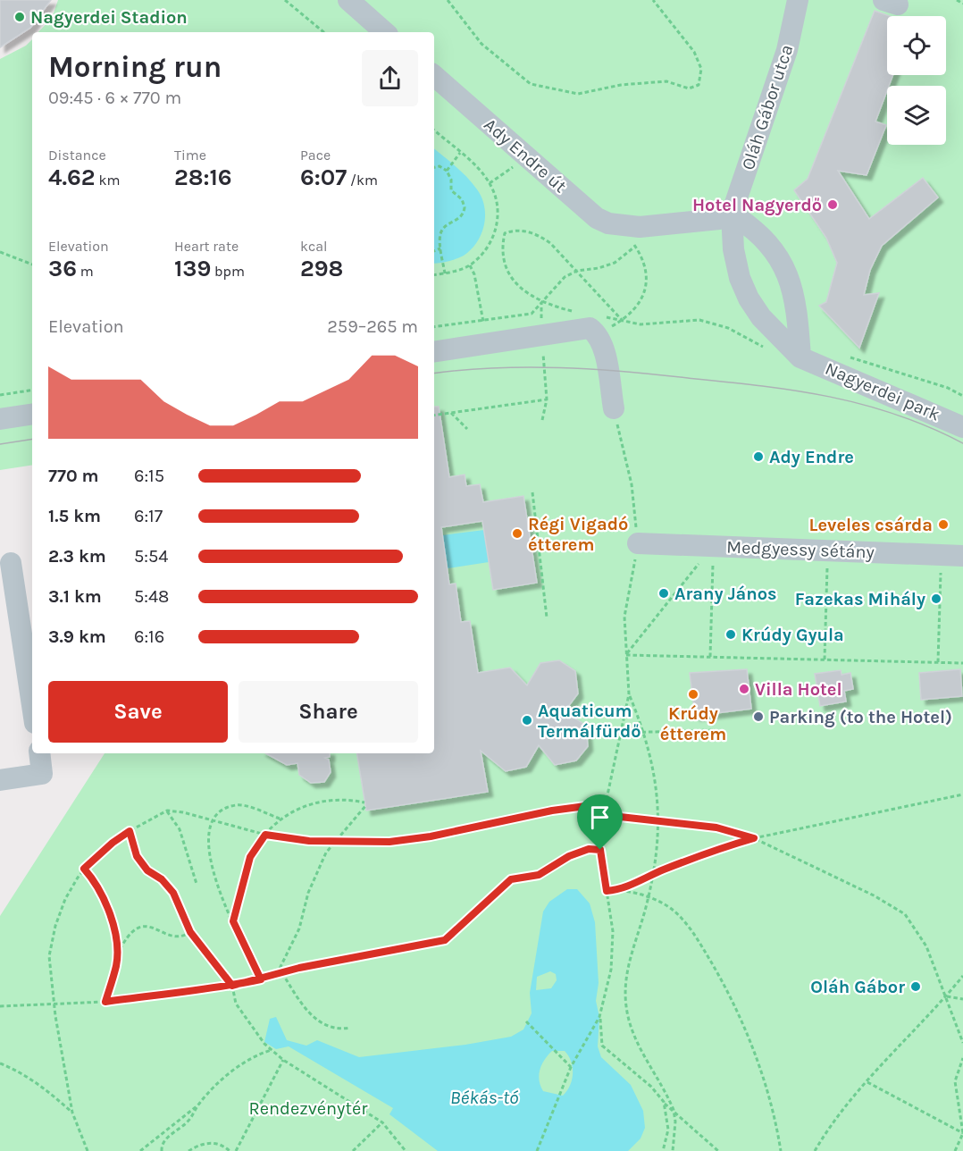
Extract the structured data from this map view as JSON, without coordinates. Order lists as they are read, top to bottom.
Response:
{
  "streets": {
    "street": [
      "Oláh Gábor utca",
      "Ady Endre út",
      "Nagyerdei park",
      "Medgyessy sétány"
    ]
  },
  "crossings": [
    ["Oláh Gábor utca", "Ady Endre út"]
  ],
  "water": ["Békás-tó"],
  "parks": ["Rendezvénytér"],
  "places": [
    "Nagyerdei Stadion",
    "Hotel Nagyerdő",
    "Ady Endre",
    "Leveles csárda",
    "Régi Vigadó étterem",
    "Arany János",
    "Fazekas Mihály",
    "Krúdy Gyula",
    "Villa Hotel",
    "Krúdy étterem",
    "Parking (to the Hotel)",
    "Aquaticum Termálfürdő",
    "Oláh Gábor"
  ],
  "page": {
    "heading": ["Morning run", "09:45 · 6 × 770 m"],
    "stats": [
      ["Distance", "4.62 km"],
      ["Time", "28:16"],
      ["Pace", "6:07 /km"],
      ["Elevation", "36 m"],
      ["Heart rate", "139 bpm"],
      ["kcal", "298"]
    ],
    "chart": ["Elevation", "259–265 m"],
    "list": [
      {
        "name": "770 m",
        "note": "6:15"
      },
      {
        "name": "1.5 km",
        "note": "6:17"
      },
      {
        "name": "2.3 km",
        "note": "5:54"
      },
      {
        "name": "3.1 km",
        "note": "5:48"
      },
      {
        "name": "3.9 km",
        "note": "6:16"
      }
    ],
    "buttons": ["Save", "Share"]
  }
}
